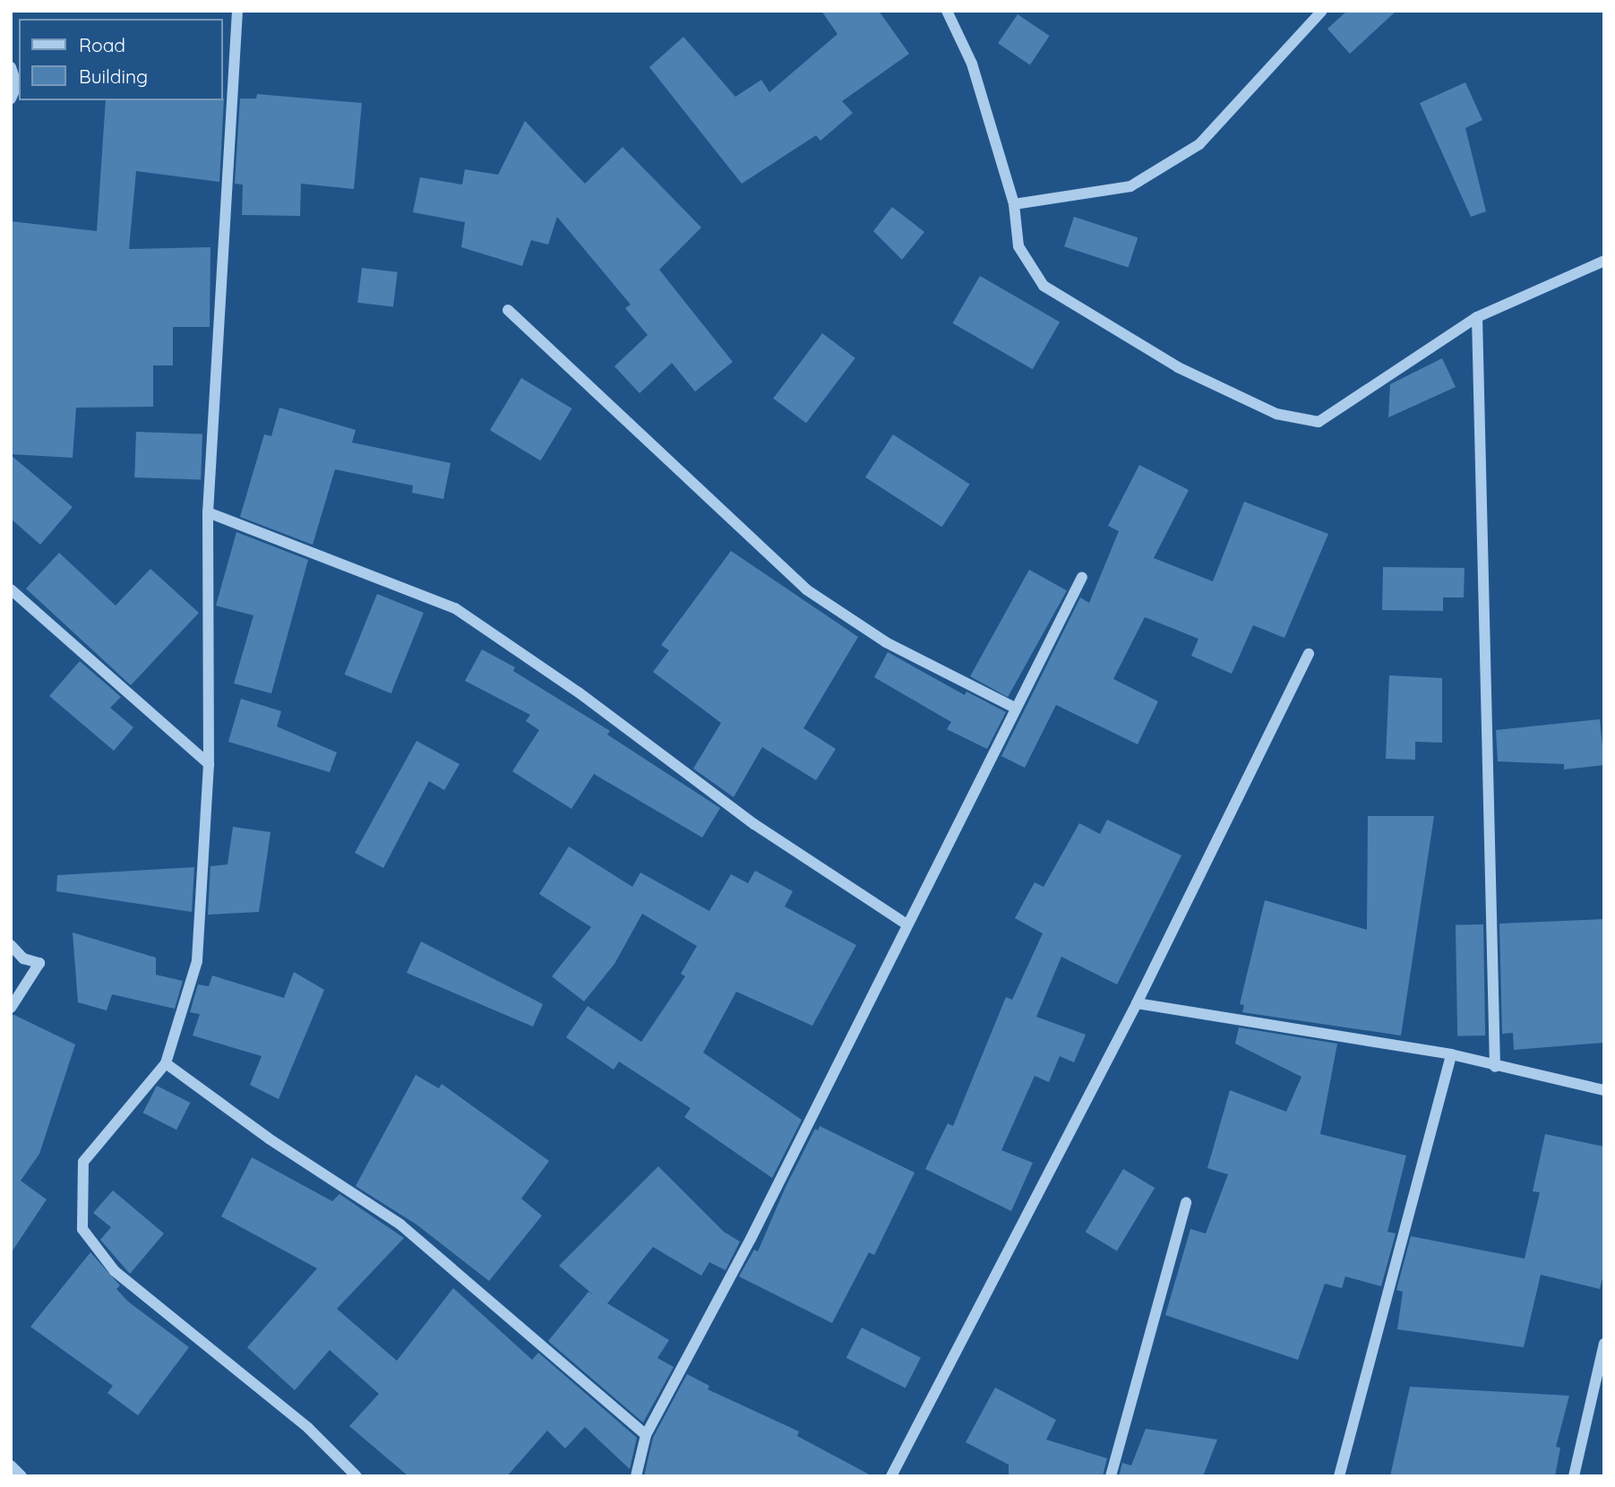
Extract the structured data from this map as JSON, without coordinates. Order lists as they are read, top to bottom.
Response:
{
  "legend": ["Road", "Building"]
}
